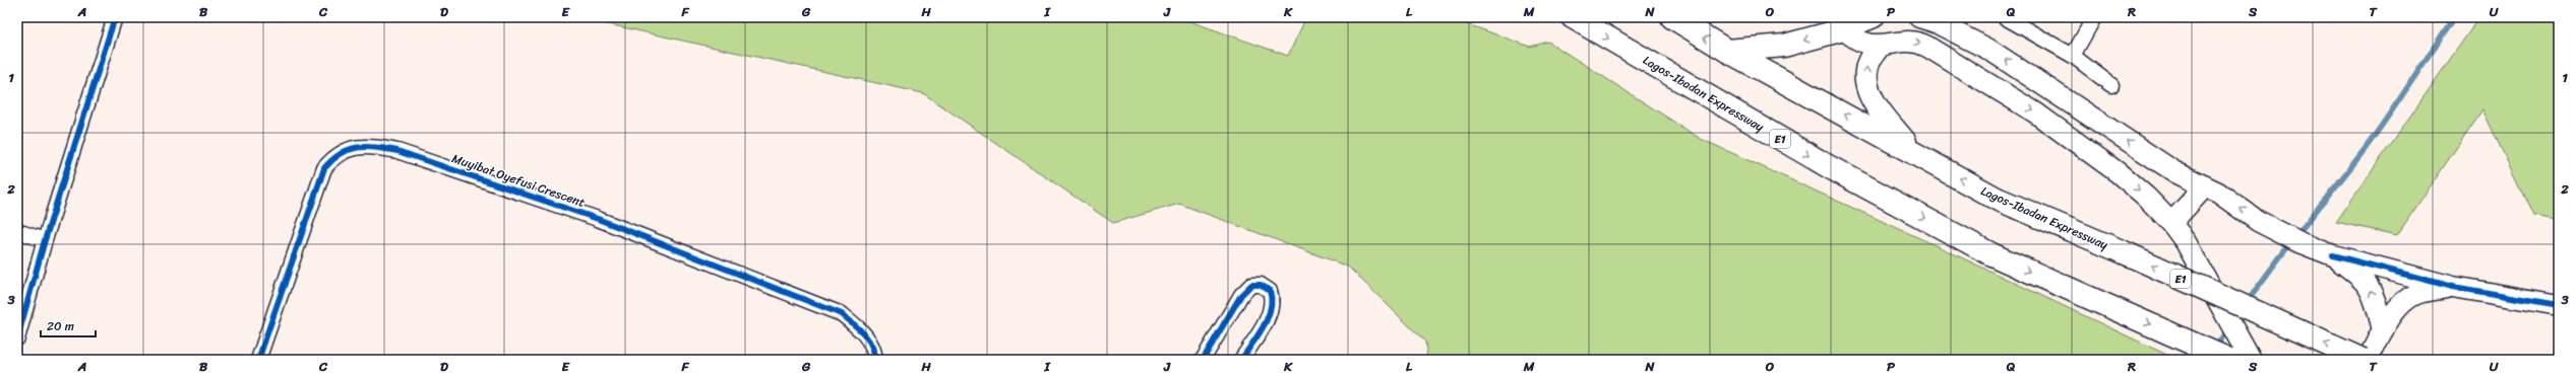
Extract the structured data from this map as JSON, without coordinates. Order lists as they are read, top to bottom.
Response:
{
  "streets": {
    "highway": ["Lagos-Ibadan Expressway", "E1"],
    "street": ["Muyibat Oyefusi Crescent"]
  },
  "scale_bar": "20 m",
  "grid": {
    "columns": [
      "A",
      "B",
      "C",
      "D",
      "E",
      "F",
      "G",
      "H",
      "I",
      "J",
      "K",
      "L",
      "M",
      "N",
      "O",
      "P",
      "Q",
      "R",
      "S",
      "T",
      "U"
    ],
    "rows": ["1", "2", "3"]
  }
}
